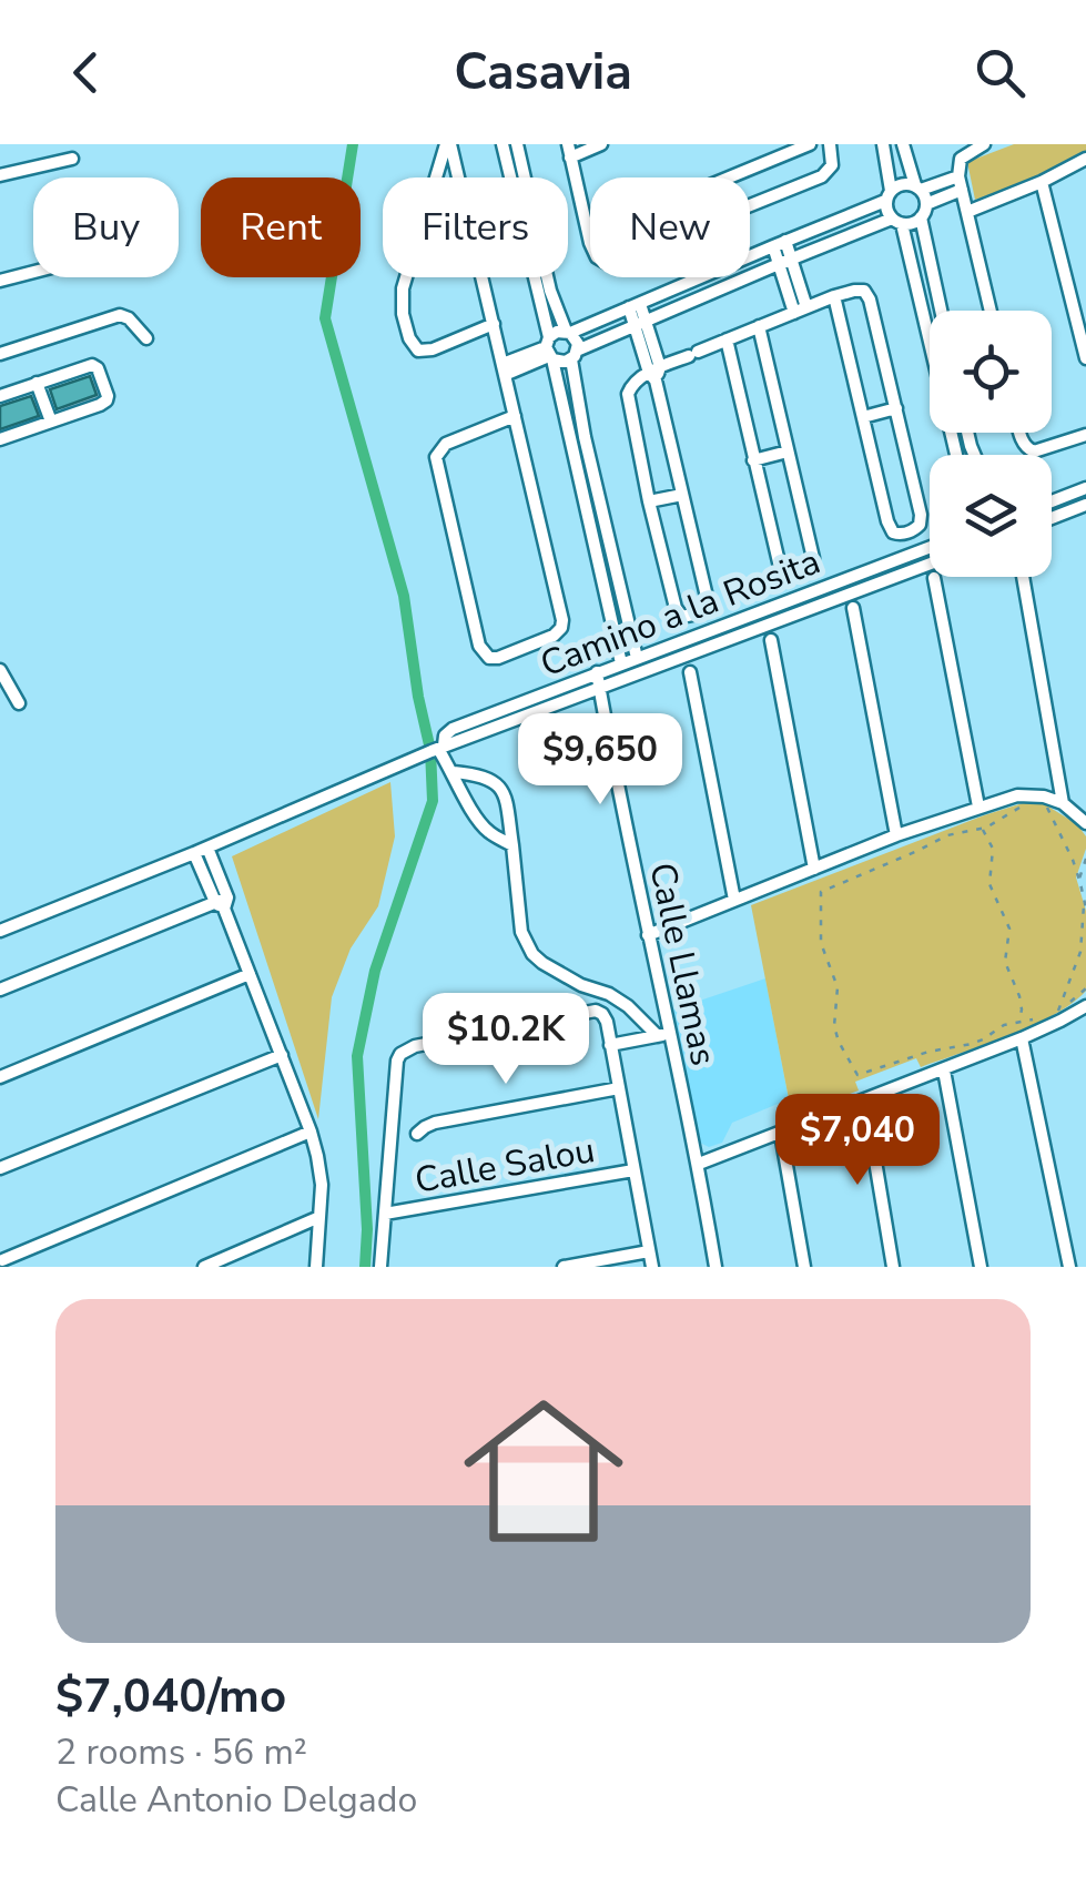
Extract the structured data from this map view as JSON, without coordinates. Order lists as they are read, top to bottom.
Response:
{
  "streets": {
    "street": ["Camino a la Rosita", "Calle Llamas", "Calle Salou"]
  },
  "crossings": [
    ["Camino a la Rosita", "Calle Llamas"]
  ],
  "page": {
    "header": "Casavia",
    "chip": [
      "Buy",
      "Rent",
      "Filters",
      "New"
    ],
    "price": ["$9,650", "$10.2K", "$7,040"],
    "list": [
      {
        "name": "$7,040/mo",
        "note": "2 rooms · 56 m² · Calle Antonio Delgado"
      }
    ]
  }
}
